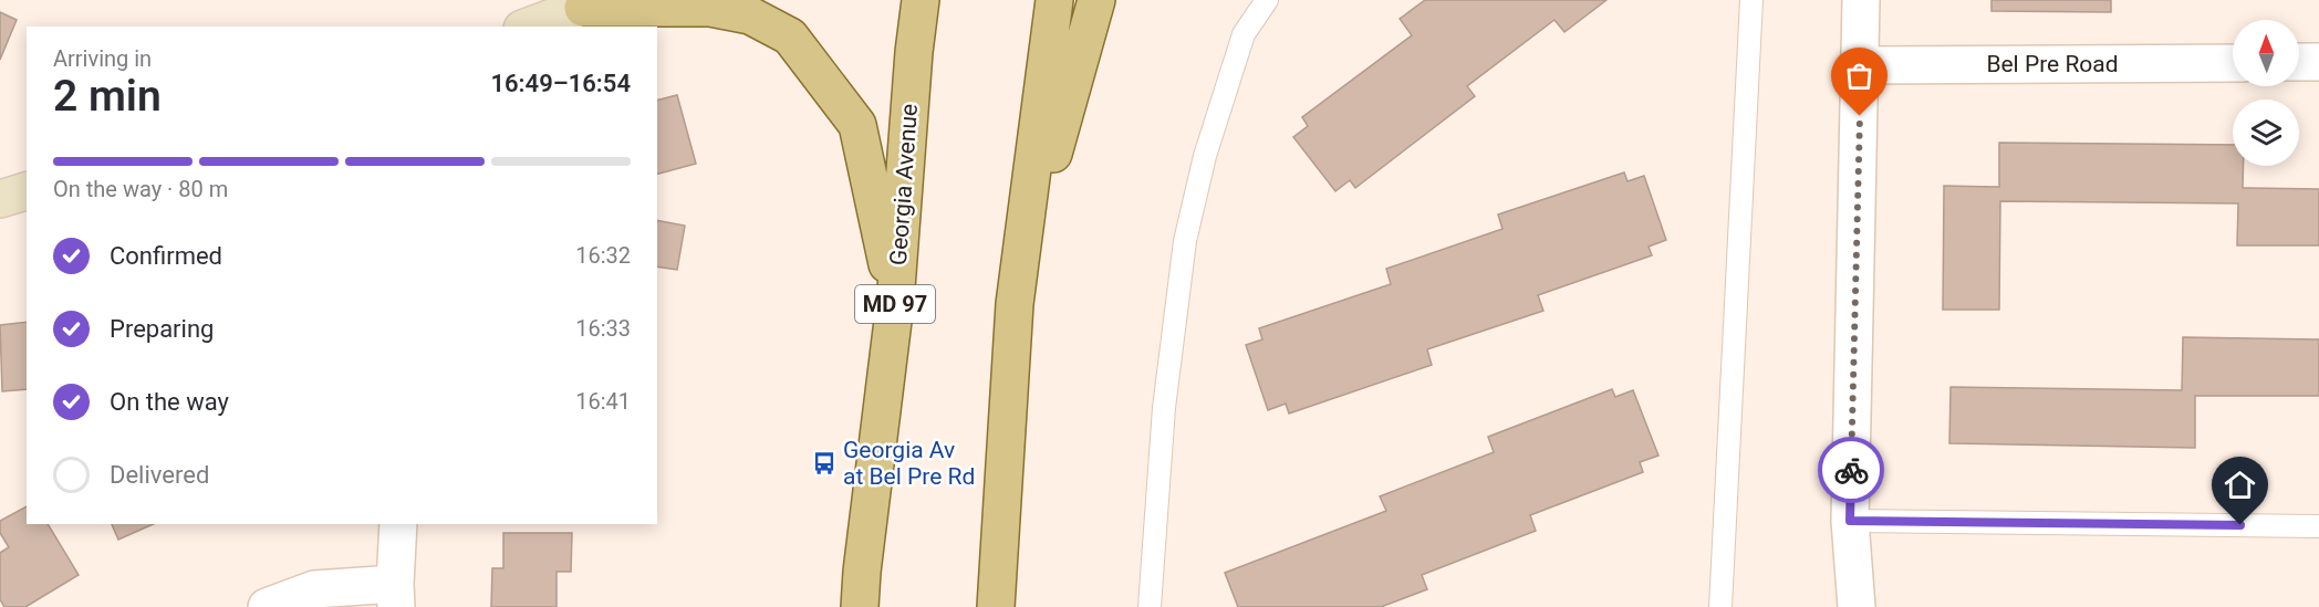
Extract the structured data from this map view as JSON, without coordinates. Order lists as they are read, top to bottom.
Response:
{
  "streets": {
    "main road": ["Georgia Avenue", "MD 97"],
    "street": ["Bel Pre Road"]
  },
  "places": {
    "bus stop": ["Georgia Av at Bel Pre Rd"]
  },
  "north": "top",
  "page": {
    "heading": ["2 min", "Arriving in", "16:49–16:54"],
    "bar": "On the way · 80 m",
    "list": [
      ["Confirmed", "16:32"],
      ["Preparing", "16:33"],
      ["On the way", "16:41"],
      "Delivered"
    ]
  }
}
